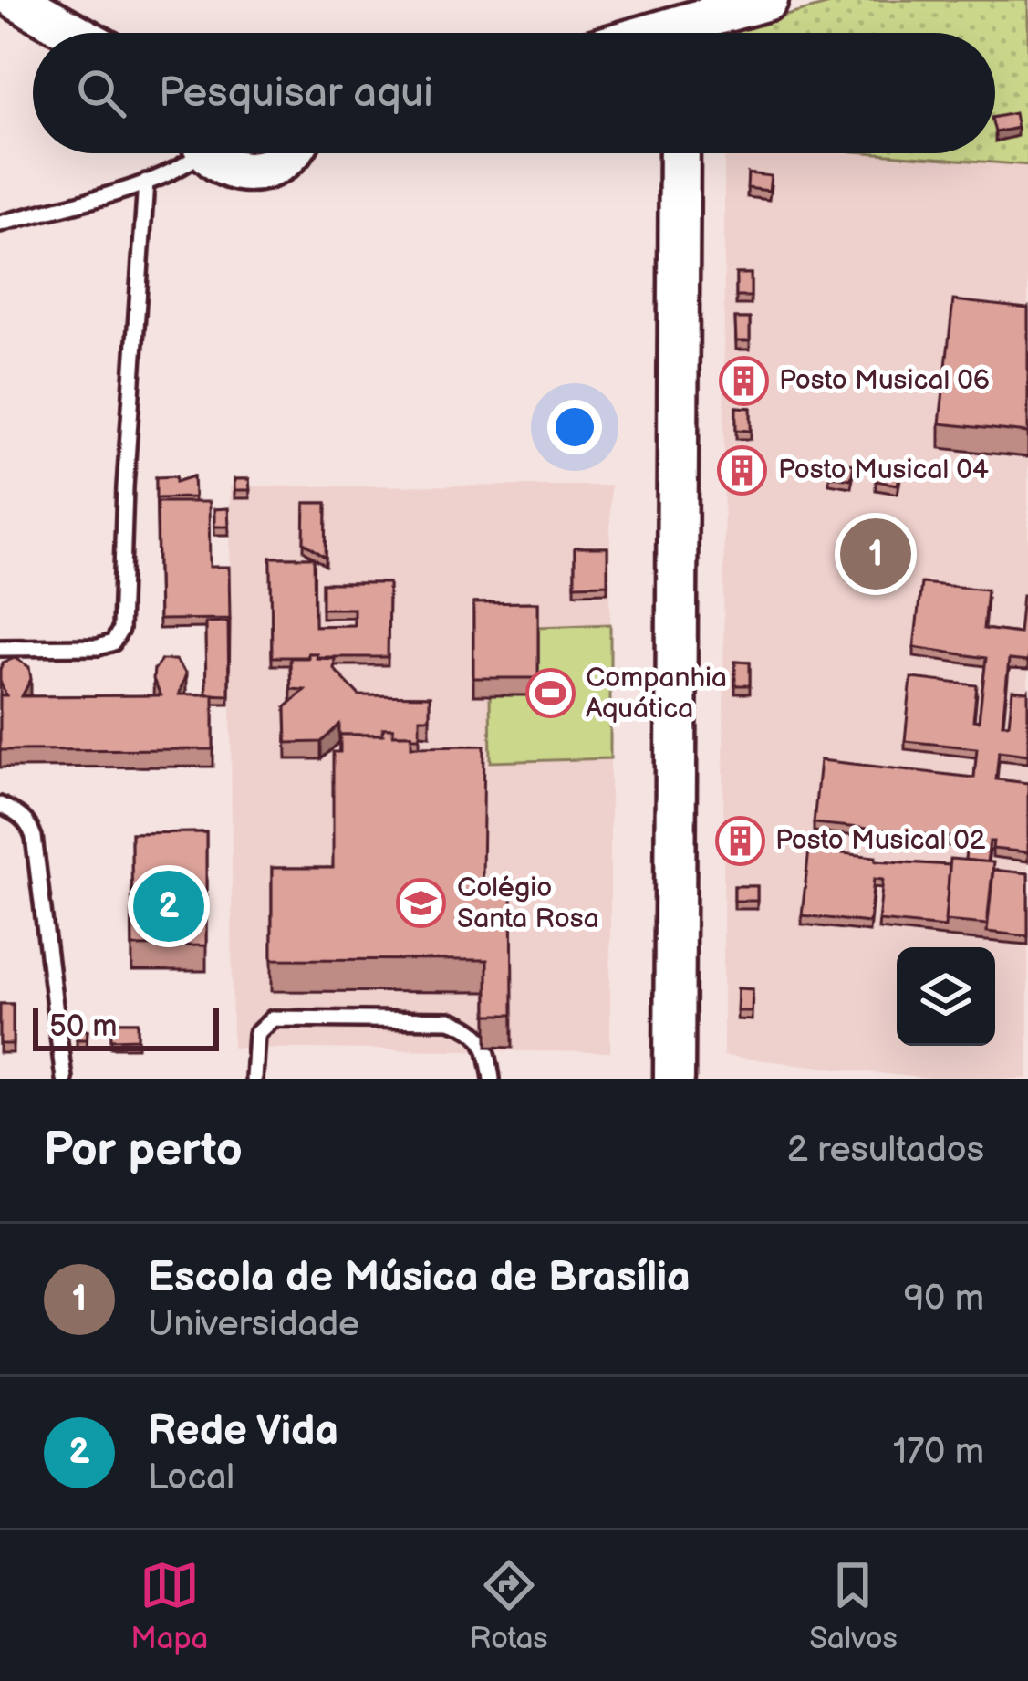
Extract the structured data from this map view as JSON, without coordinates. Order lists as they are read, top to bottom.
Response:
{
  "places": {
    "building": ["Posto Musical 06", "Posto Musical 04", "Posto Musical 02"],
    "sports": ["Companhia Aquática"],
    "school or university": ["Colégio Santa Rosa"]
  },
  "scale_bar": "50 m",
  "page": {
    "search": "Pesquisar aqui",
    "pins": ["1", "2"],
    "scale": "50 m",
    "heading": ["Por perto", "2 resultados"],
    "list": [
      {
        "mark": "1",
        "name": "Escola de Música de Brasília",
        "note": "Universidade",
        "value": "90 m"
      },
      {
        "mark": "2",
        "name": "Rede Vida",
        "note": "Local",
        "value": "170 m"
      }
    ],
    "nav": ["Mapa", "Rotas", "Salvos"]
  }
}
